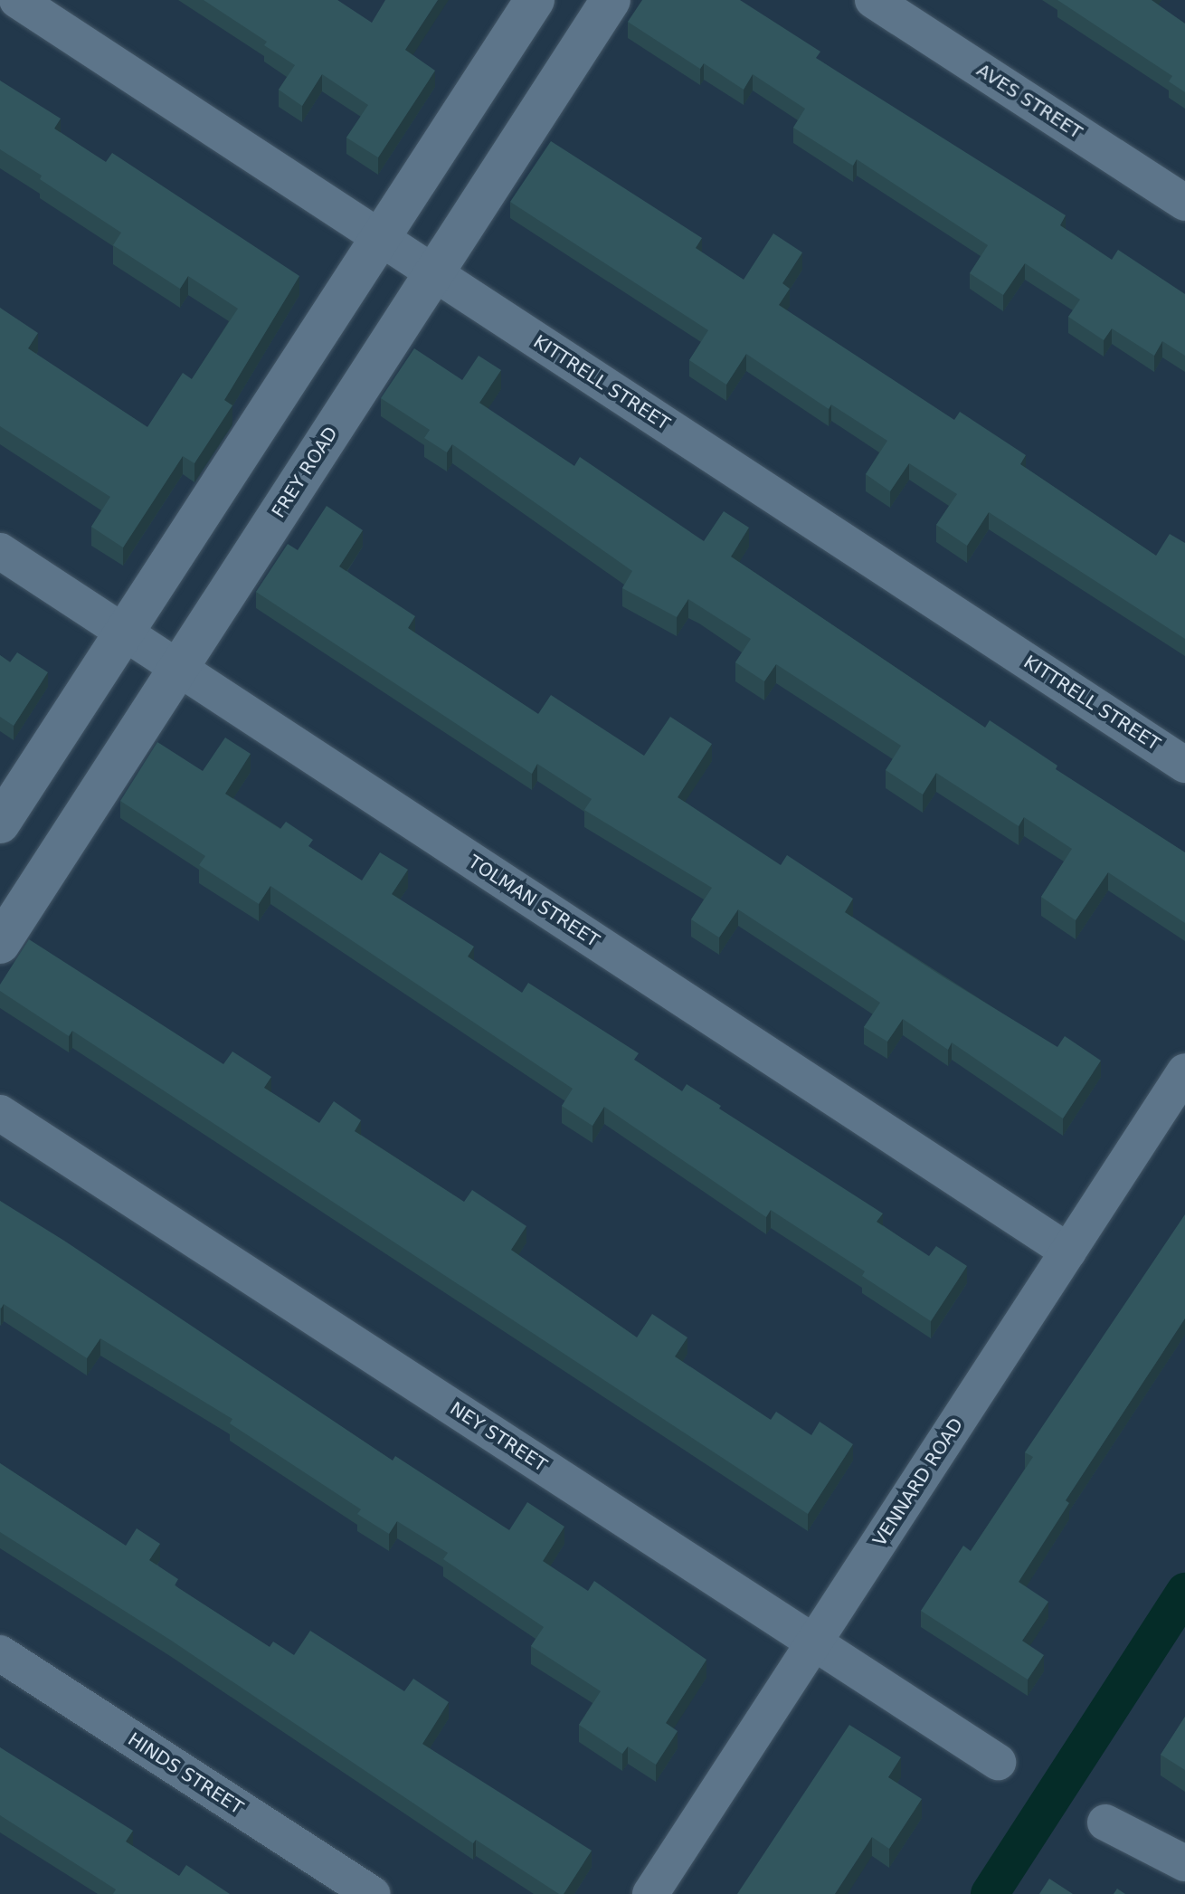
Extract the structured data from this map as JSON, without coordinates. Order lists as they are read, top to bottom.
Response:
{
  "streets": {
    "street": [
      "AVES STREET",
      "KITTRELL STREET",
      "FREY ROAD",
      "TOLMAN STREET",
      "NEY STREET",
      "VENNARD ROAD",
      "HINDS STREET"
    ]
  },
  "crossings": [
    ["KITTRELL STREET", "FREY ROAD"],
    ["FREY ROAD", "TOLMAN STREET"],
    ["TOLMAN STREET", "VENNARD ROAD"],
    ["NEY STREET", "VENNARD ROAD"]
  ]
}
